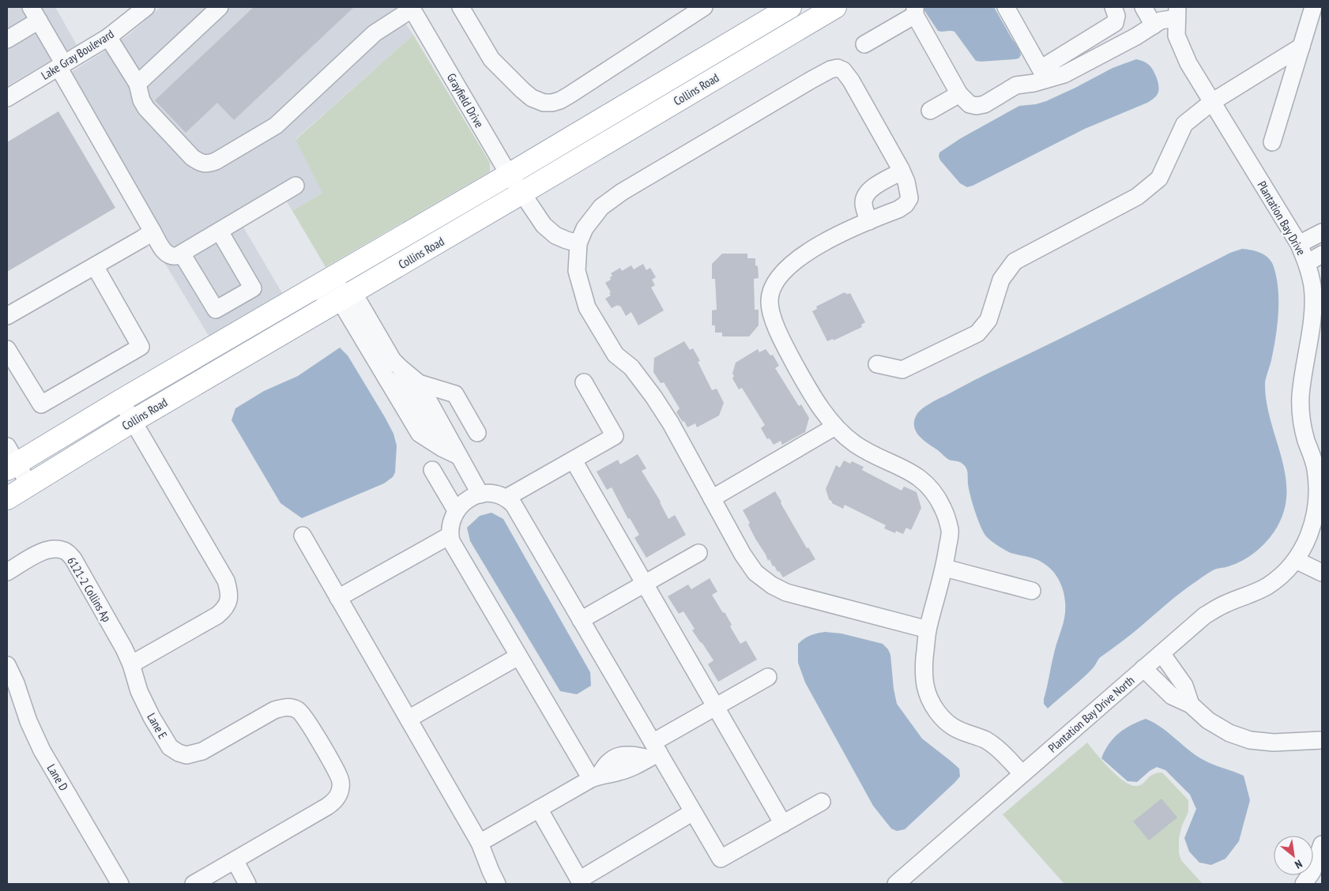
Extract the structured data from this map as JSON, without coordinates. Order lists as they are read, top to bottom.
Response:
{
  "streets": {
    "main road": ["Collins Road"],
    "street": [
      "Lake Gray Boulevard",
      "Grayfield Drive",
      "Plantation Bay Drive",
      "6121-2 Collins Ap",
      "Plantation Bay Drive North",
      "Lane E",
      "Lane D"
    ]
  },
  "crossings": [
    ["Collins Road", "Grayfield Drive"],
    ["Plantation Bay Drive", "Plantation Bay Drive North"],
    ["6121-2 Collins Ap", "Lane E"]
  ],
  "north": "bottom right"
}
